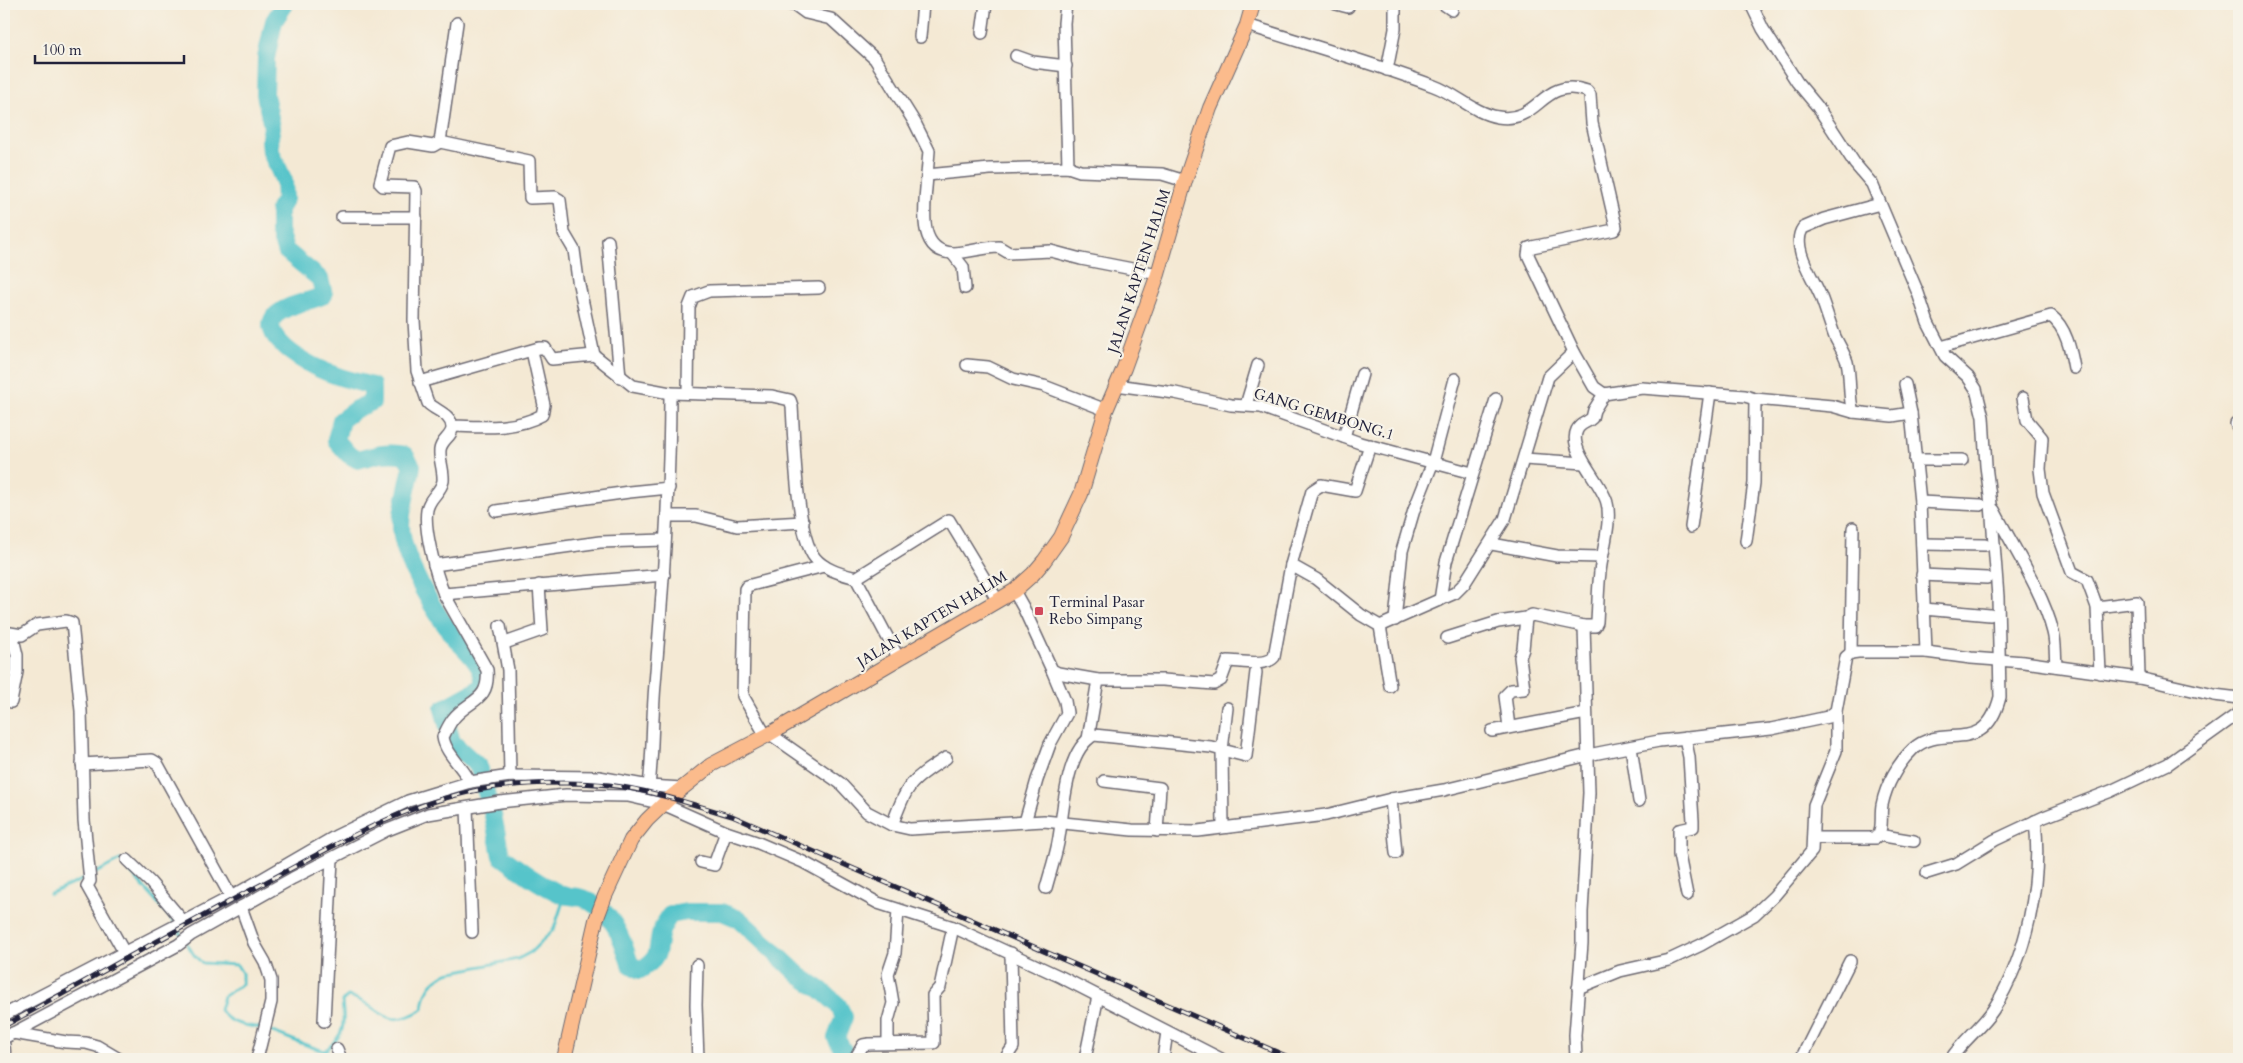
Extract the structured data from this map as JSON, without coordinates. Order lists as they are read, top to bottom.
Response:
{
  "streets": {
    "main road": ["JALAN KAPTEN HALIM"],
    "street": ["GANG GEMBONG.1"]
  },
  "crossings": [
    ["JALAN KAPTEN HALIM", "GANG GEMBONG.1"]
  ],
  "places": {
    "transit": ["Terminal Pasar Rebo Simpang"]
  },
  "scale_bar": "100 m"
}
